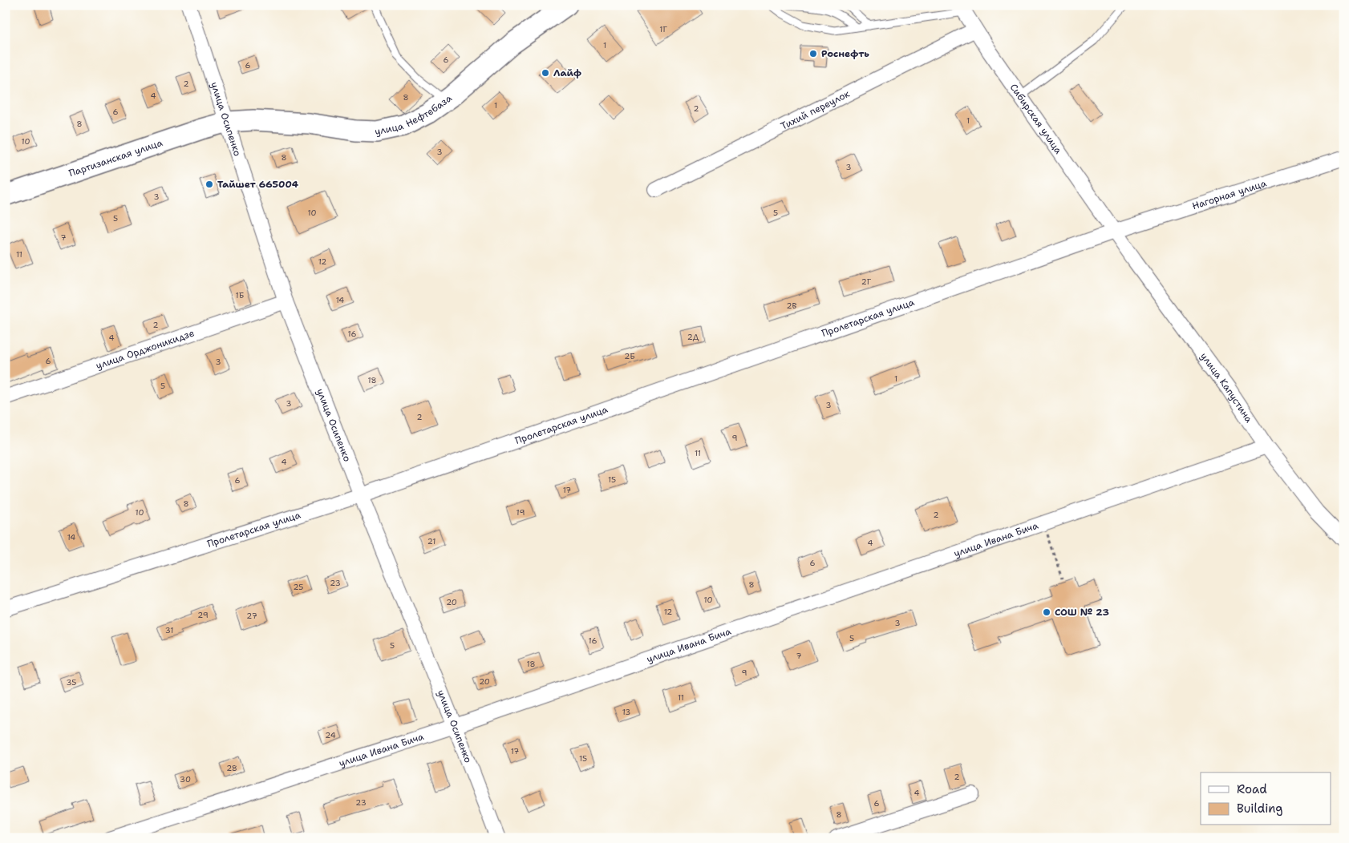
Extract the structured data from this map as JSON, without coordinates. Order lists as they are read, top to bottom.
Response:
{
  "streets": {
    "main road": ["улица Нефтебаза", "Партизанская улица"],
    "street": [
      "Тихий переулок",
      "улица Осипенко",
      "Сибирская улица",
      "Нагорная улица",
      "Пролетарская улица",
      "улица Орджоникидзе",
      "улица Капустина",
      "улица Ивана Бича"
    ]
  },
  "crossings": [
    ["Тихий переулок", "Сибирская улица"],
    ["улица Нефтебаза", "улица Осипенко"],
    ["улица Нефтебаза", "Партизанская улица"],
    ["улица Осипенко", "Партизанская улица"],
    ["улица Осипенко", "Пролетарская улица"],
    ["улица Осипенко", "улица Орджоникидзе"],
    ["улица Осипенко", "улица Ивана Бича"],
    ["Сибирская улица", "Нагорная улица"],
    ["Сибирская улица", "Пролетарская улица"],
    ["Сибирская улица", "улица Капустина"],
    ["Нагорная улица", "Пролетарская улица"],
    ["Нагорная улица", "улица Капустина"],
    ["Пролетарская улица", "улица Капустина"],
    ["улица Капустина", "улица Ивана Бича"]
  ],
  "places": [
    "Роснефть",
    "Лайф",
    "Тайшет 665004",
    "СОШ № 23"
  ],
  "house_numbers": [
    "1Г",
    "1",
    "6",
    "6",
    "2",
    "4",
    "8",
    "1",
    "2",
    "6",
    "1",
    "8",
    "10",
    "3",
    "8",
    "3",
    "3",
    "10",
    "5",
    "5",
    "7",
    "11",
    "12",
    "2Г",
    "1Б",
    "14",
    "2В",
    "2",
    "16",
    "2Д",
    "4",
    "2Б",
    "6",
    "3",
    "1",
    "18",
    "5",
    "3",
    "3",
    "2",
    "9",
    "11",
    "4",
    "15",
    "6",
    "17",
    "8",
    "10",
    "19",
    "2",
    "14",
    "21",
    "4",
    "6",
    "23",
    "8",
    "25",
    "10",
    "20",
    "12",
    "29",
    "27",
    "3",
    "31",
    "5",
    "16",
    "5",
    "7",
    "18",
    "9",
    "20",
    "35",
    "11",
    "13",
    "24",
    "17",
    "15",
    "28",
    "2",
    "30",
    "4",
    "23",
    "6",
    "8"
  ],
  "legend": ["Road", "Building"]
}
